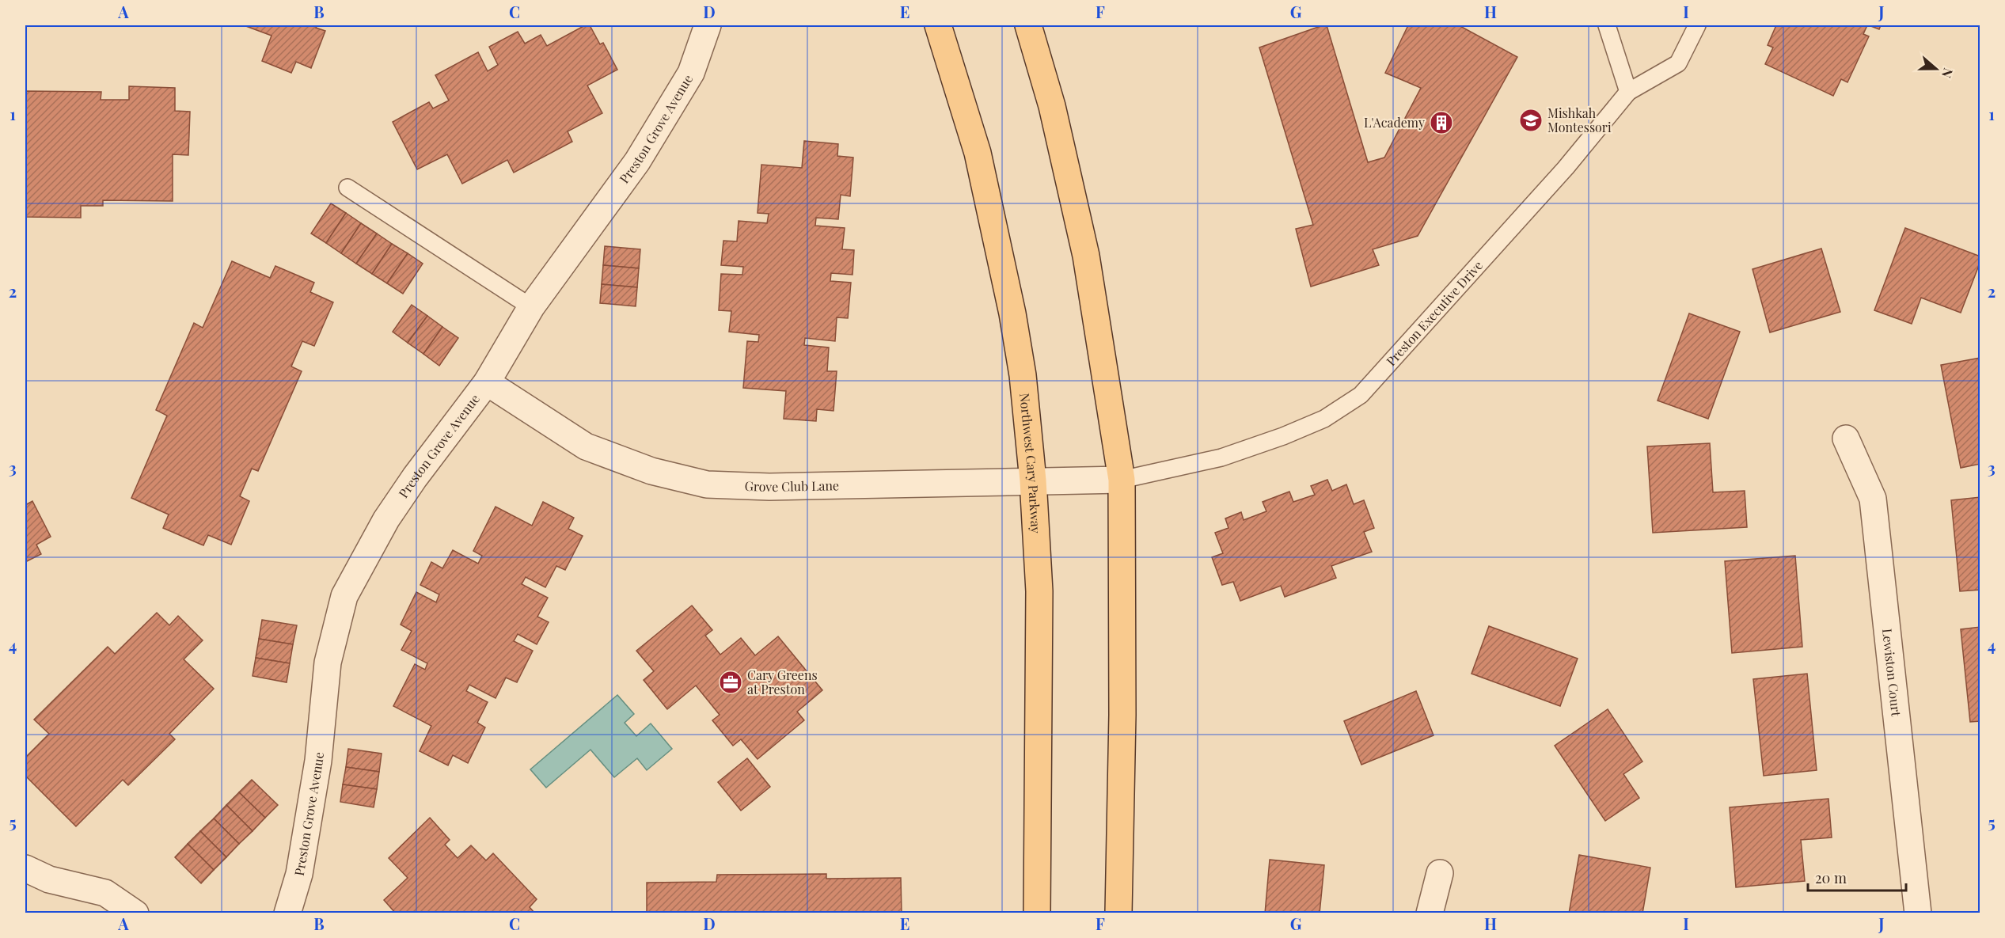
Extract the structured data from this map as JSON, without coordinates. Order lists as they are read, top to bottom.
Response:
{
  "streets": {
    "main road": ["Northwest Cary Parkway"],
    "street": ["Preston Grove Avenue", "Grove Club Lane", "Lewiston Court"],
    "lane": ["Preston Executive Drive"]
  },
  "crossings": [
    ["Preston Grove Avenue", "Grove Club Lane"],
    ["Preston Executive Drive", "Grove Club Lane"],
    ["Northwest Cary Parkway", "Grove Club Lane"]
  ],
  "places": {
    "school or university": ["Mishkah Montessori"],
    "building": ["L'Academy"],
    "office": ["Cary Greens at Preston"]
  },
  "scale_bar": "20 m",
  "north": "right",
  "grid": {
    "columns": [
      "A",
      "B",
      "C",
      "D",
      "E",
      "F",
      "G",
      "H",
      "I",
      "J"
    ],
    "rows": [
      "1",
      "2",
      "3",
      "4",
      "5"
    ]
  }
}
